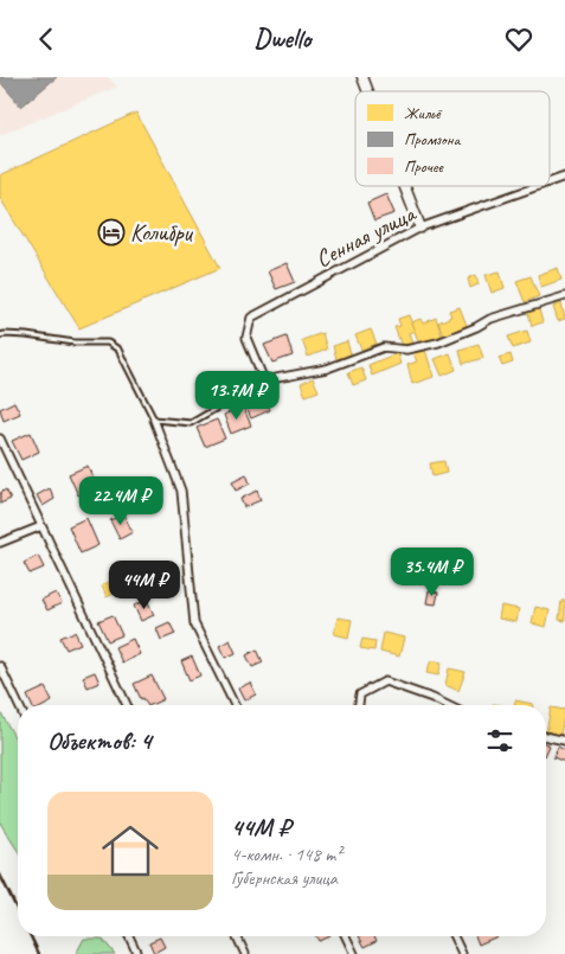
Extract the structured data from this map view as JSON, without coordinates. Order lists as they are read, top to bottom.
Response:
{
  "streets": {
    "street": ["Сенная улица"]
  },
  "places": {
    "hotel": ["Колибри"]
  },
  "legend": ["Жильё", "Промзона", "Прочее"],
  "page": {
    "header": "Dwello",
    "price": [
      "13.7M ₽",
      "22.4M ₽",
      "35.4M ₽",
      "44M ₽"
    ],
    "heading": "Объектов: 4",
    "list": [
      {
        "name": "44M ₽",
        "note": "4-комн. · 148 m² · Губернская улица"
      }
    ]
  }
}
